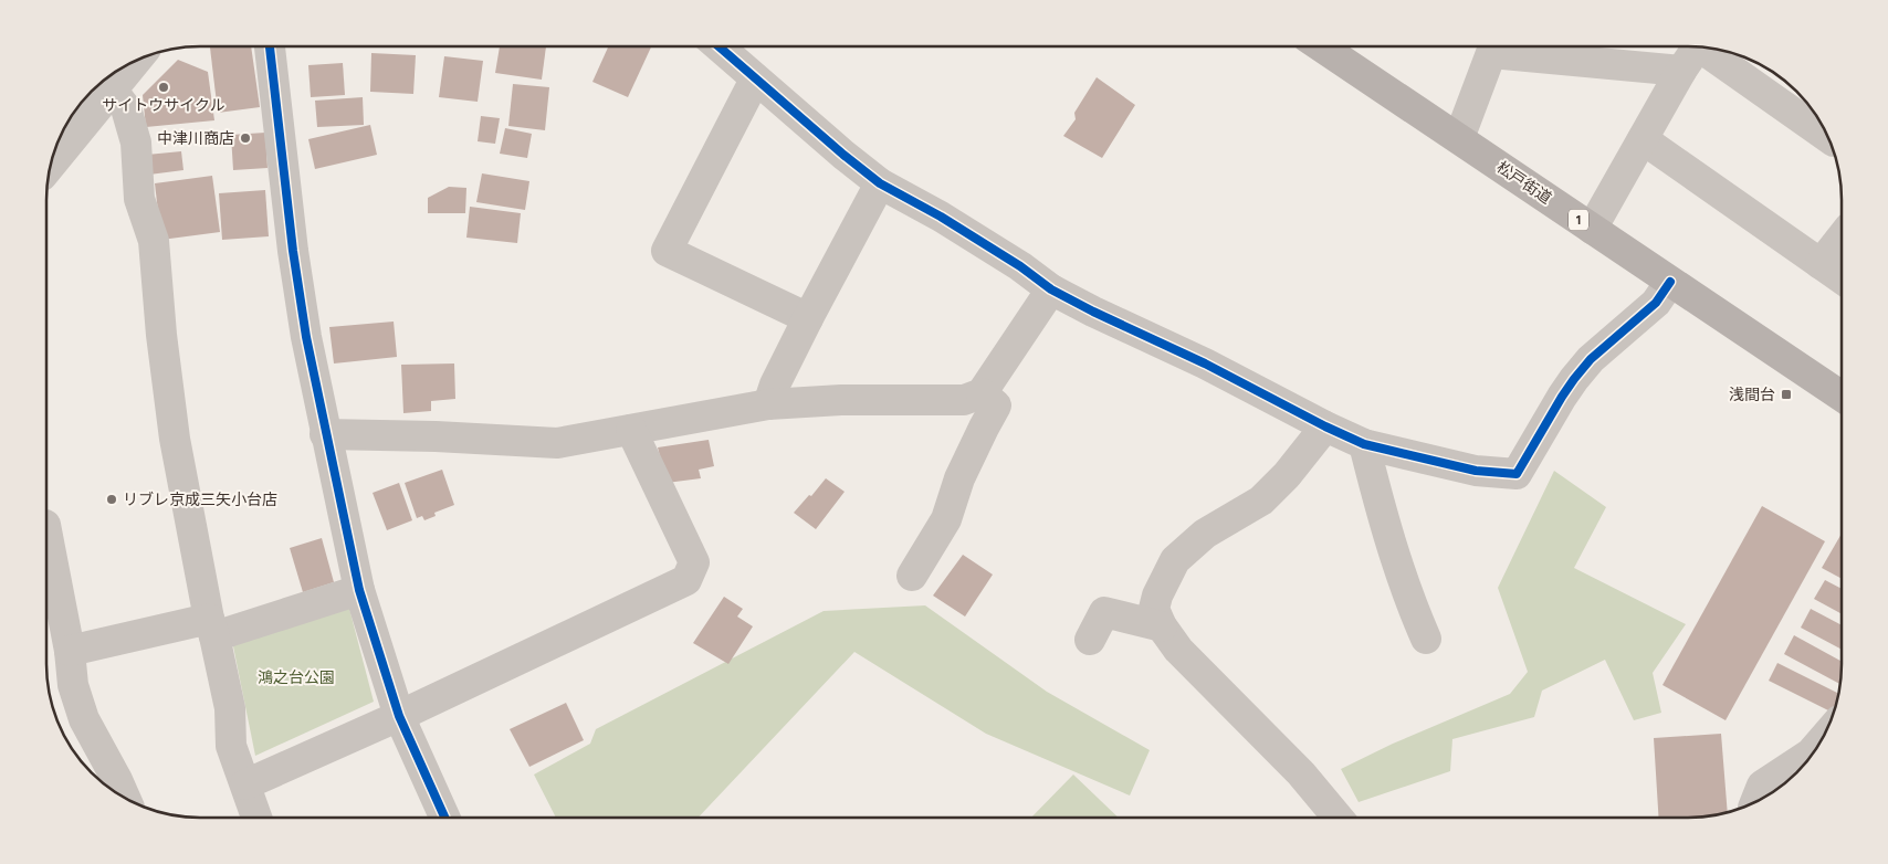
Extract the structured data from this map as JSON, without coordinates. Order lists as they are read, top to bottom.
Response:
{
  "streets": {
    "main road": ["松戸街道", "1"]
  },
  "parks": ["鴻之台公園"],
  "places": {
    "other": ["サイトウサイクル", "中津川商店", "リブレ京成三矢小台店"],
    "transit": ["浅間台"]
  }
}
